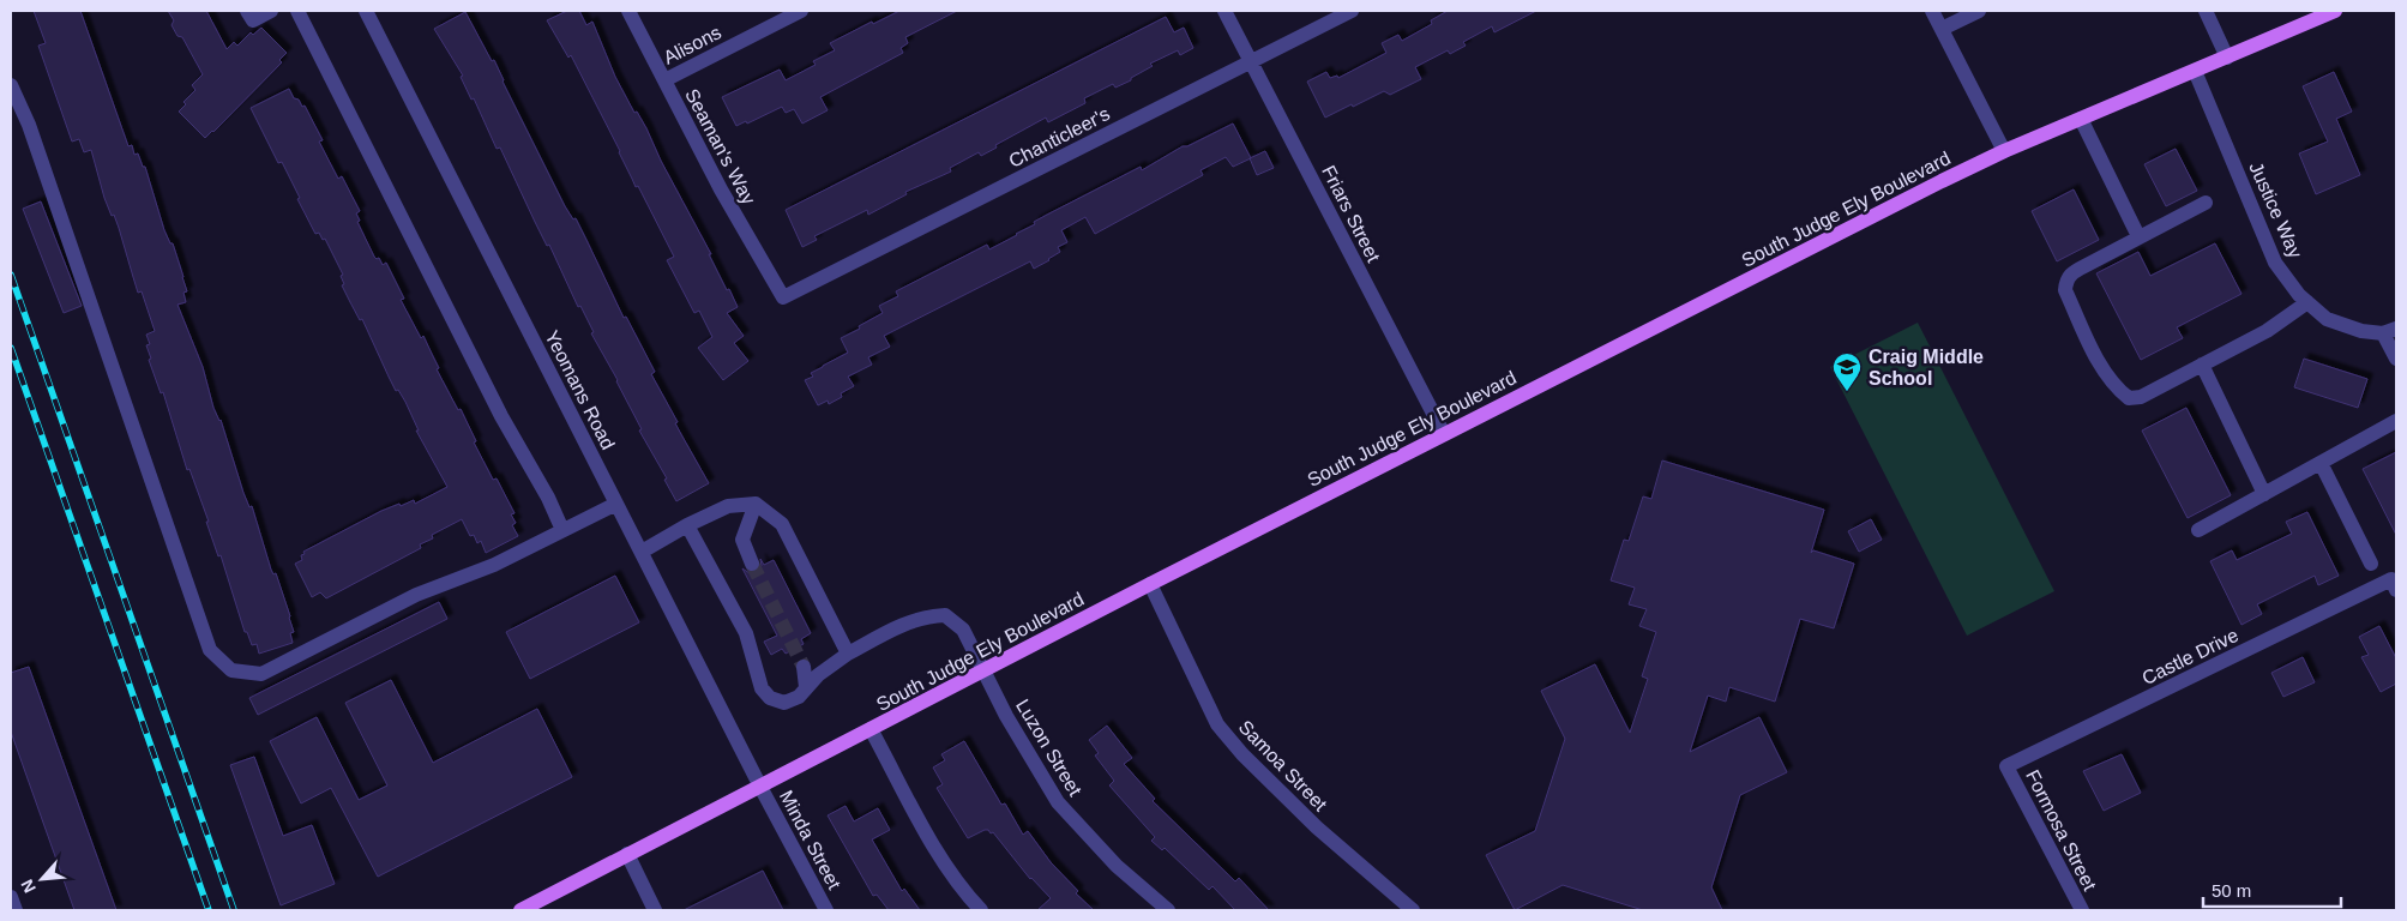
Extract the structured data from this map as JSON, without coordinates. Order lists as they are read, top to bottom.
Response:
{
  "streets": {
    "main road": ["South Judge Ely Boulevard"],
    "street": [
      "Alisons",
      "Chanticleer's",
      "Seaman's Way",
      "Justice Way",
      "Friars Street",
      "Yeomans Road",
      "Castle Drive",
      "Luzon Street",
      "Samoa Street",
      "Formosa Street",
      "Minda Street"
    ]
  },
  "crossings": [
    ["Alisons", "Seaman's Way"],
    ["Chanticleer's", "Seaman's Way"],
    ["Chanticleer's", "Friars Street"],
    ["South Judge Ely Boulevard", "Justice Way"],
    ["South Judge Ely Boulevard", "Friars Street"],
    ["South Judge Ely Boulevard", "Yeomans Road"],
    ["South Judge Ely Boulevard", "Luzon Street"],
    ["South Judge Ely Boulevard", "Samoa Street"],
    ["South Judge Ely Boulevard", "Minda Street"],
    ["Yeomans Road", "Minda Street"],
    ["Castle Drive", "Formosa Street"]
  ],
  "places": {
    "school or university": ["Craig Middle School"]
  },
  "scale_bar": "50 m",
  "north": "bottom left"
}
